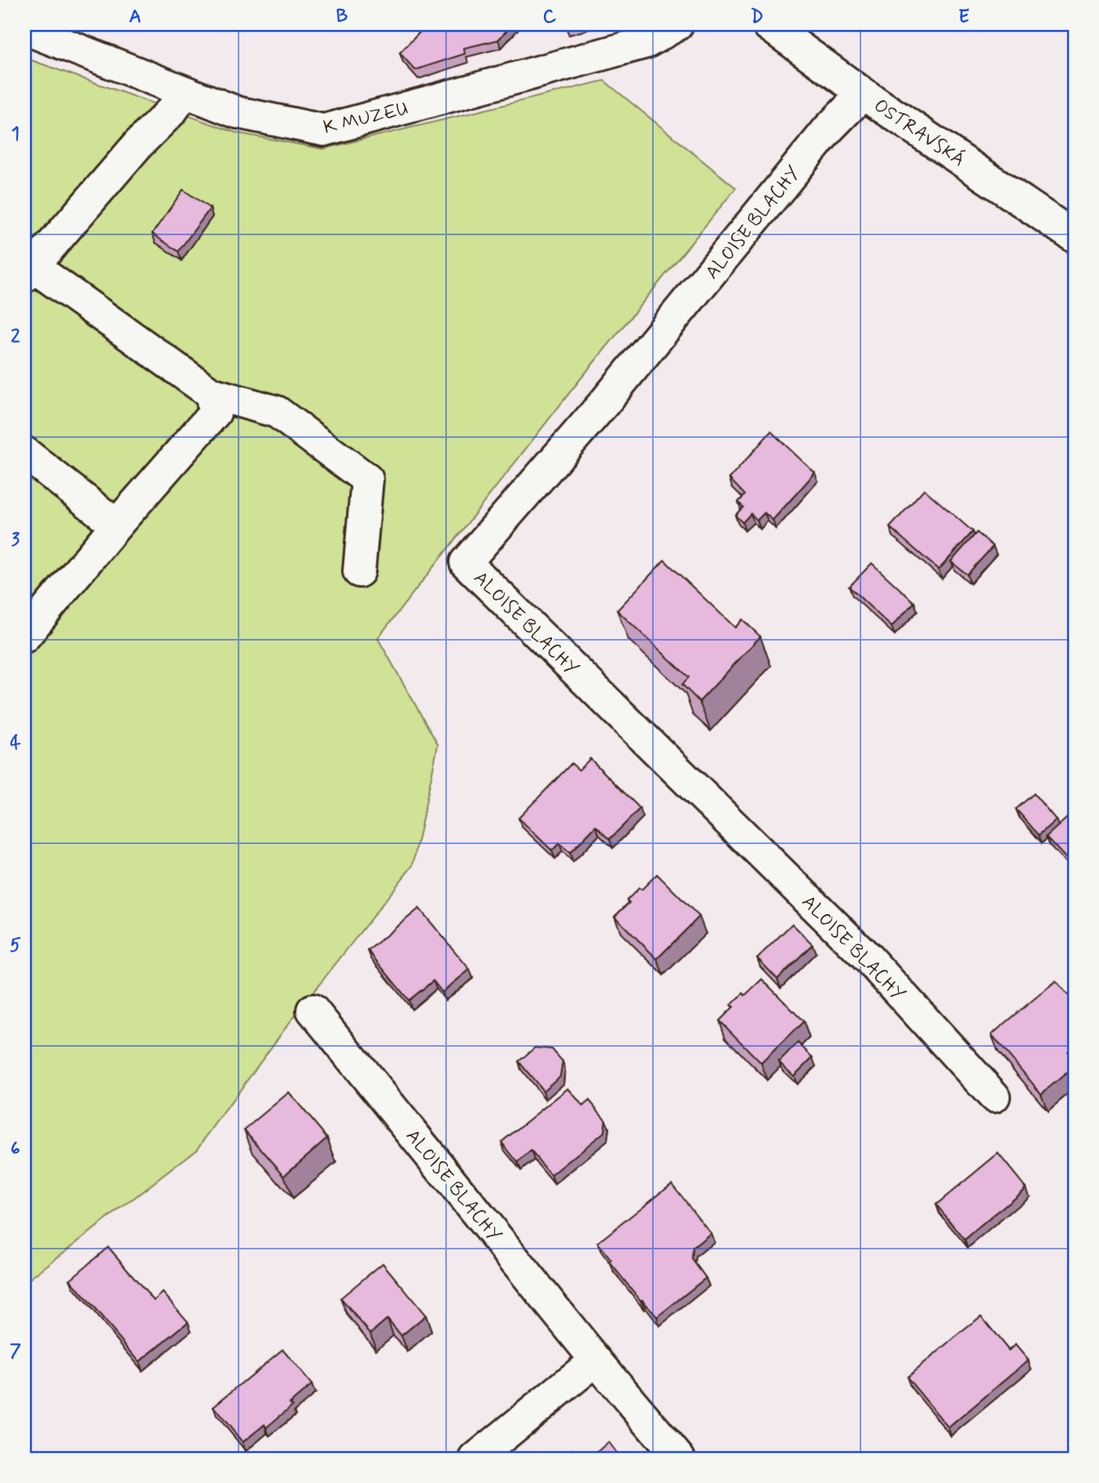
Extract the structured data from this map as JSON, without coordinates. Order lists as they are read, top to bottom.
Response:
{
  "streets": {
    "street": ["K MUZEU", "OSTRAVSKÁ", "ALOISE BLACHY"]
  },
  "crossings": [
    ["OSTRAVSKÁ", "ALOISE BLACHY"]
  ],
  "grid": {
    "columns": [
      "A",
      "B",
      "C",
      "D",
      "E"
    ],
    "rows": [
      "1",
      "2",
      "3",
      "4",
      "5",
      "6",
      "7"
    ]
  }
}
